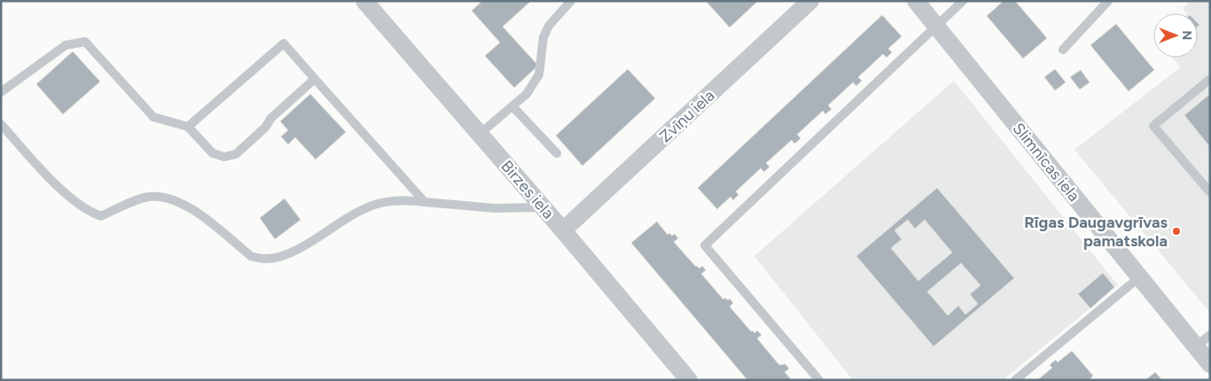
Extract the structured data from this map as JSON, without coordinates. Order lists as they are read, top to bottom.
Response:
{
  "streets": {
    "street": ["Zvīņu iela", "Slimnīcas iela", "Birzes iela"]
  },
  "crossings": [
    ["Zvīņu iela", "Birzes iela"]
  ],
  "places": ["Rīgas Daugavgrīvas pamatskola"],
  "north": "right"
}
